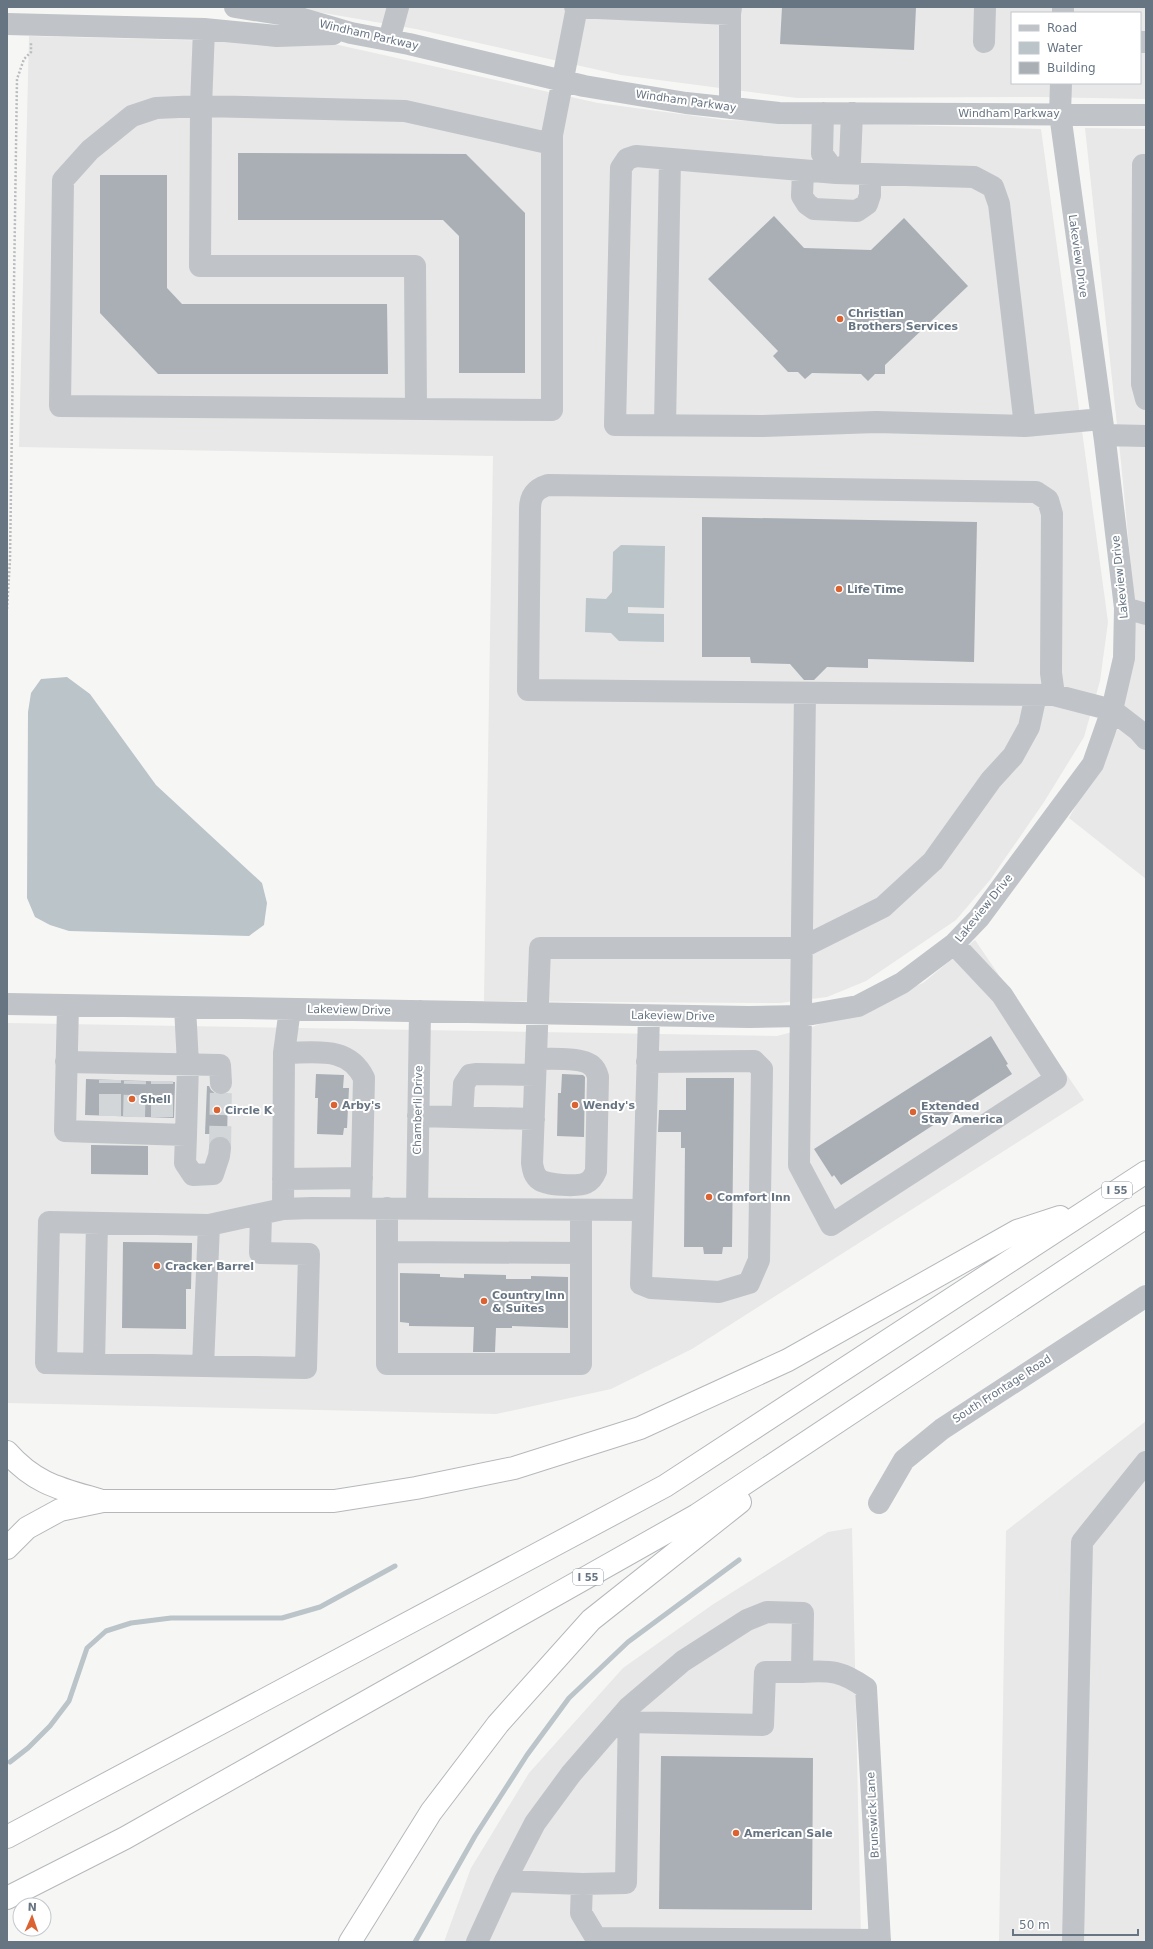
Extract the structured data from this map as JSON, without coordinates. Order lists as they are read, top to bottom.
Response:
{
  "streets": {
    "highway": ["I 55"],
    "street": [
      "Windham Parkway",
      "Lakeview Drive",
      "Chamberli Drive",
      "South Frontage Road",
      "Brunswick Lane"
    ]
  },
  "crossings": [
    ["Windham Parkway", "Lakeview Drive"],
    ["Lakeview Drive", "Chamberli Drive"]
  ],
  "places": [
    "Christian Brothers Services",
    "Life Time",
    "Shell",
    "Arby's",
    "Wendy's",
    "Circle K",
    "Extended Stay America",
    "Comfort Inn",
    "Cracker Barrel",
    "Country Inn & Suites",
    "American Sale"
  ],
  "legend": ["Road", "Water", "Building"],
  "scale_bar": "50 m",
  "north": "top"
}
